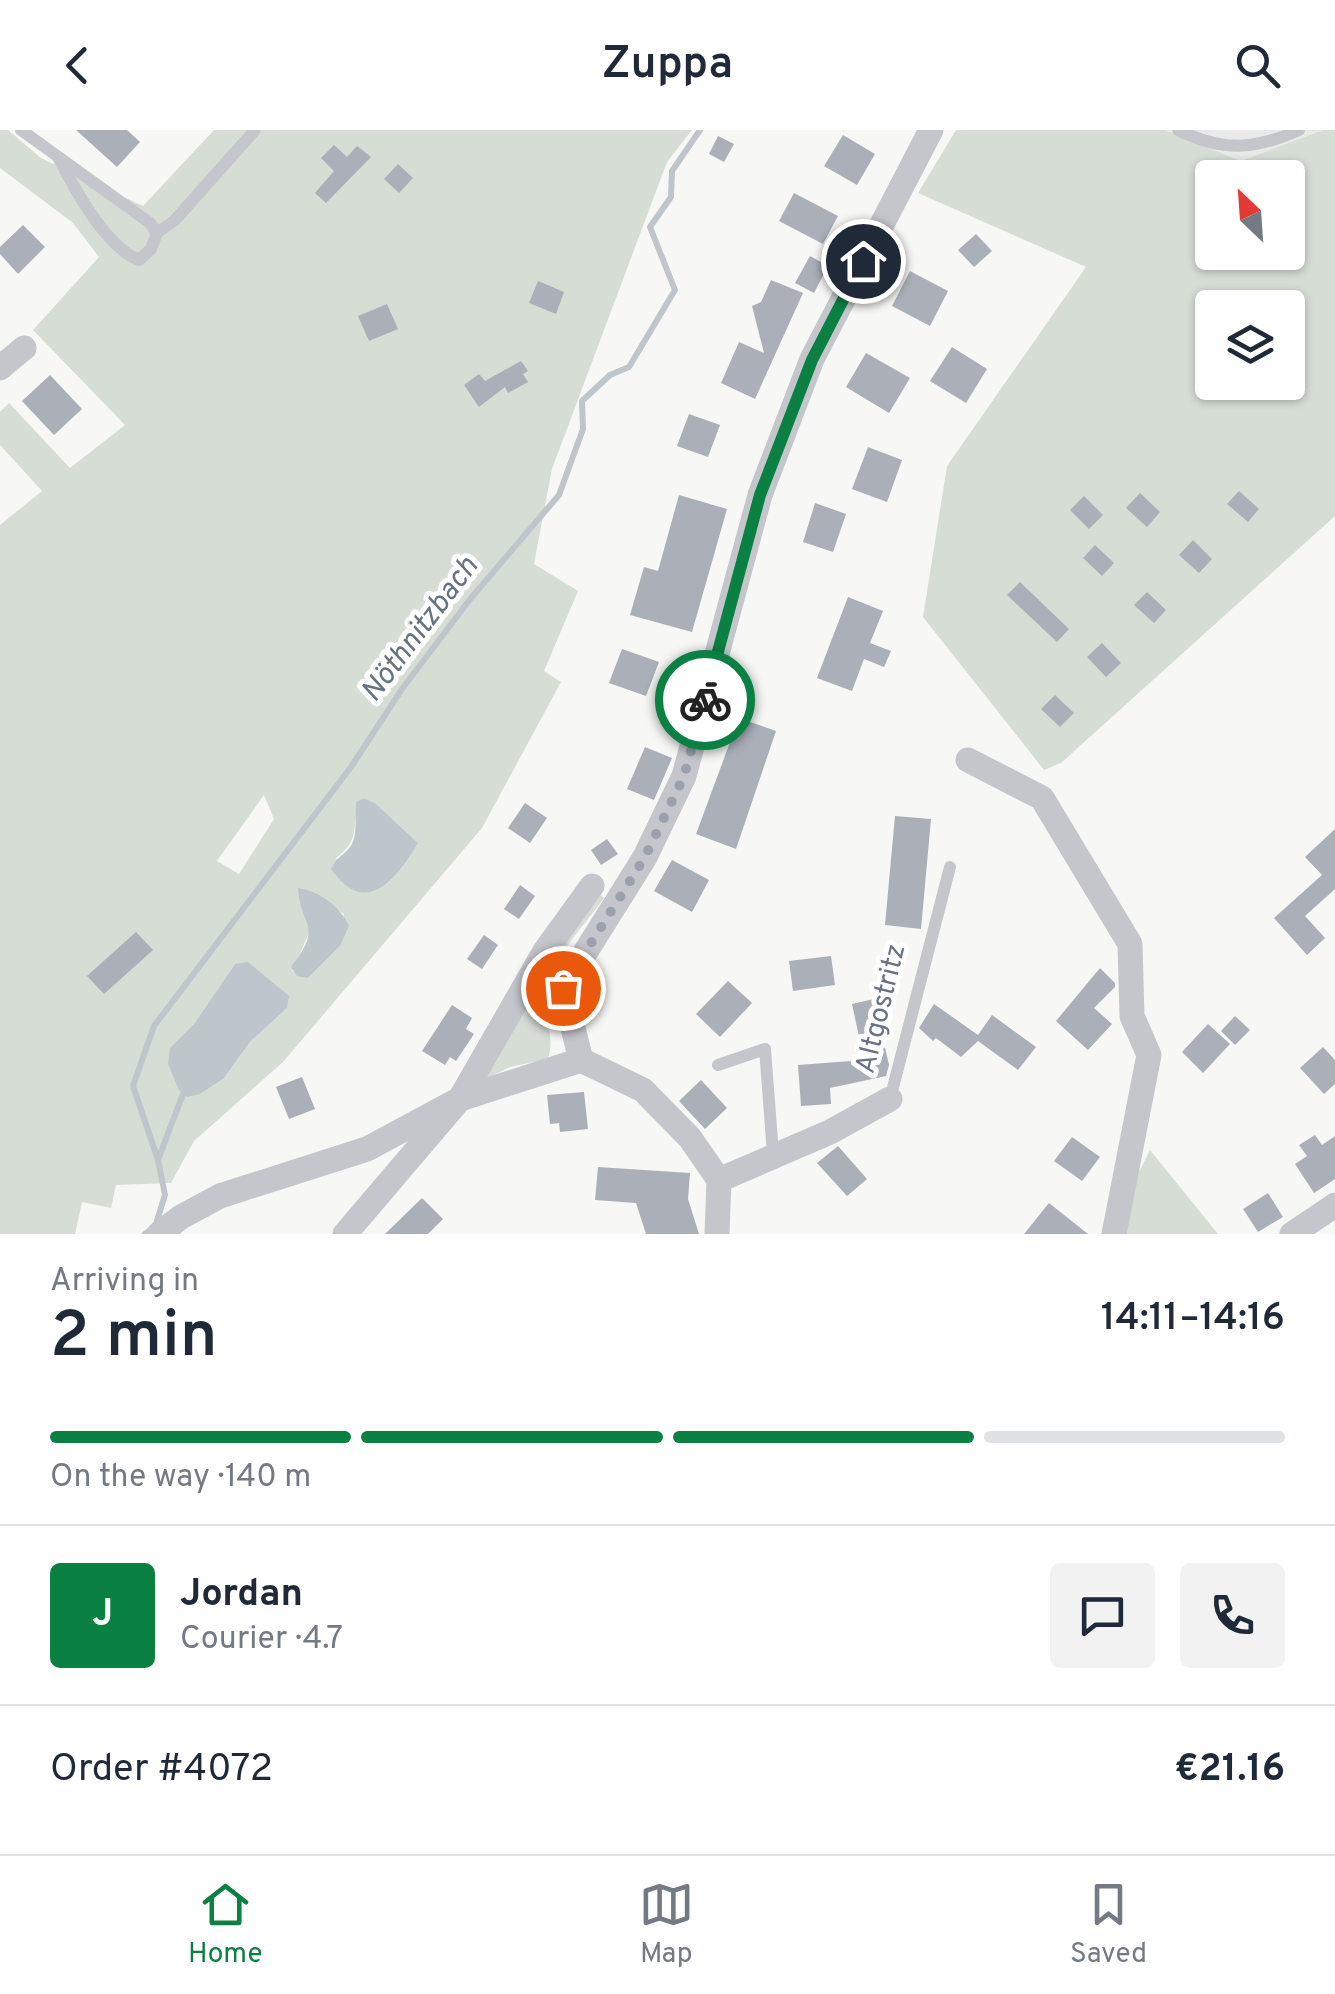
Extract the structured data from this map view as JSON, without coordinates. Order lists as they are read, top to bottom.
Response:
{
  "streets": {
    "street": ["Altgostritz"]
  },
  "water": ["Nöthnitzbach"],
  "north": "top left",
  "page": {
    "header": "Zuppa",
    "heading": ["2 min", "Arriving in", "14:11–14:16"],
    "panel": [
      "Jordan",
      "Courier · 4.7",
      "Order #4072",
      "€21.16"
    ],
    "bar": "On the way · 140 m",
    "round": "J",
    "tabs": ["Home", "Map", "Saved"]
  }
}
